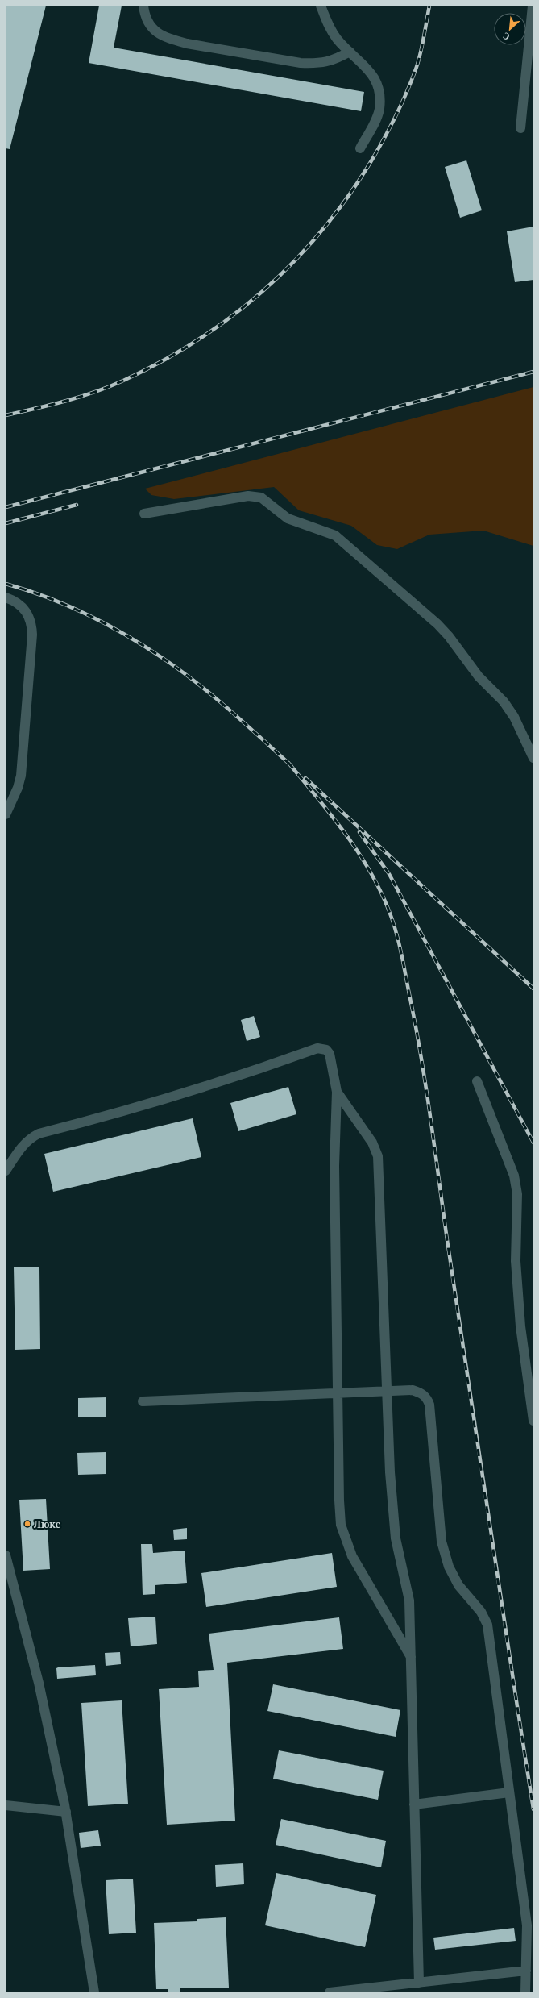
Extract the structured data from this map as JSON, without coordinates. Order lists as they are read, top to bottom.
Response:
{
  "places": ["Люкс"],
  "north": "bottom left"
}
